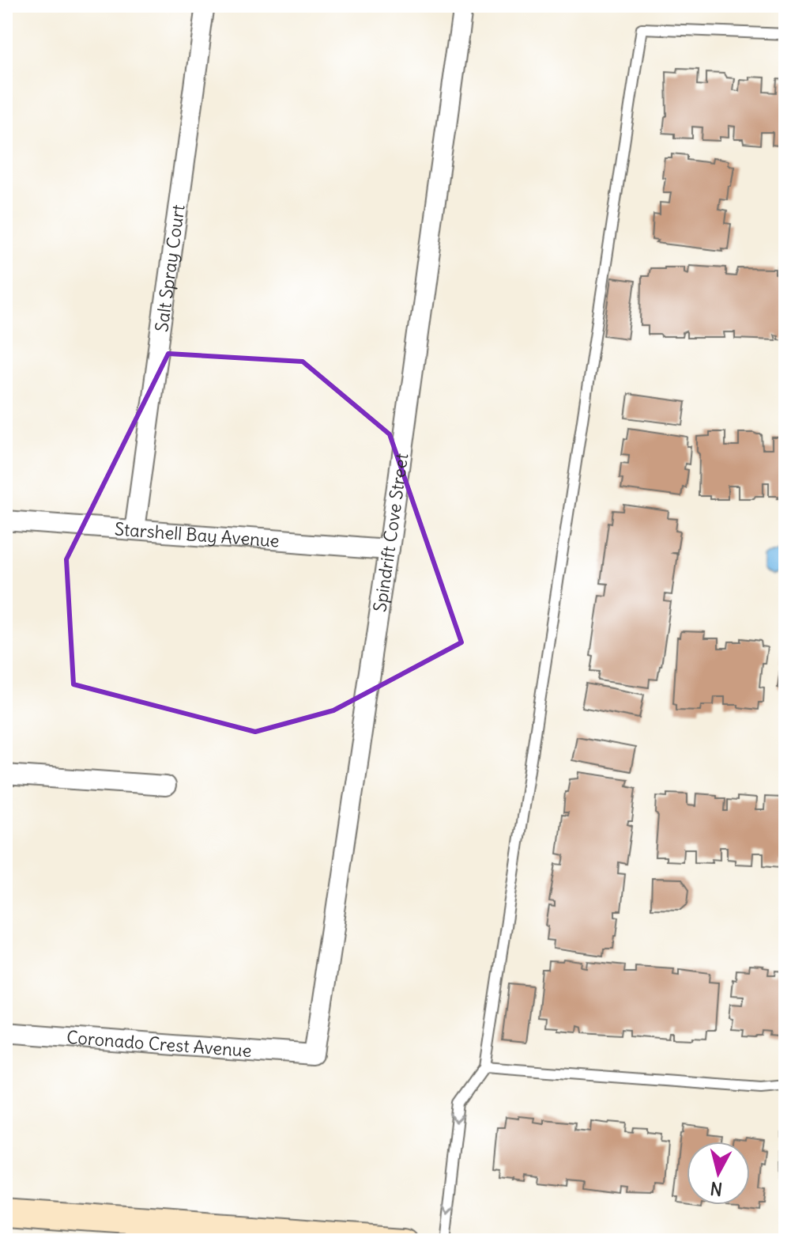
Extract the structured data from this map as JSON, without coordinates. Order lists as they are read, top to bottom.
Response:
{
  "streets": {
    "street": [
      "Salt Spray Court",
      "Spindrift Cove Street",
      "Starshell Bay Avenue",
      "Coronado Crest Avenue"
    ]
  },
  "crossings": [
    ["Salt Spray Court", "Starshell Bay Avenue"],
    ["Spindrift Cove Street", "Starshell Bay Avenue"],
    ["Spindrift Cove Street", "Coronado Crest Avenue"]
  ],
  "north": "bottom"
}
